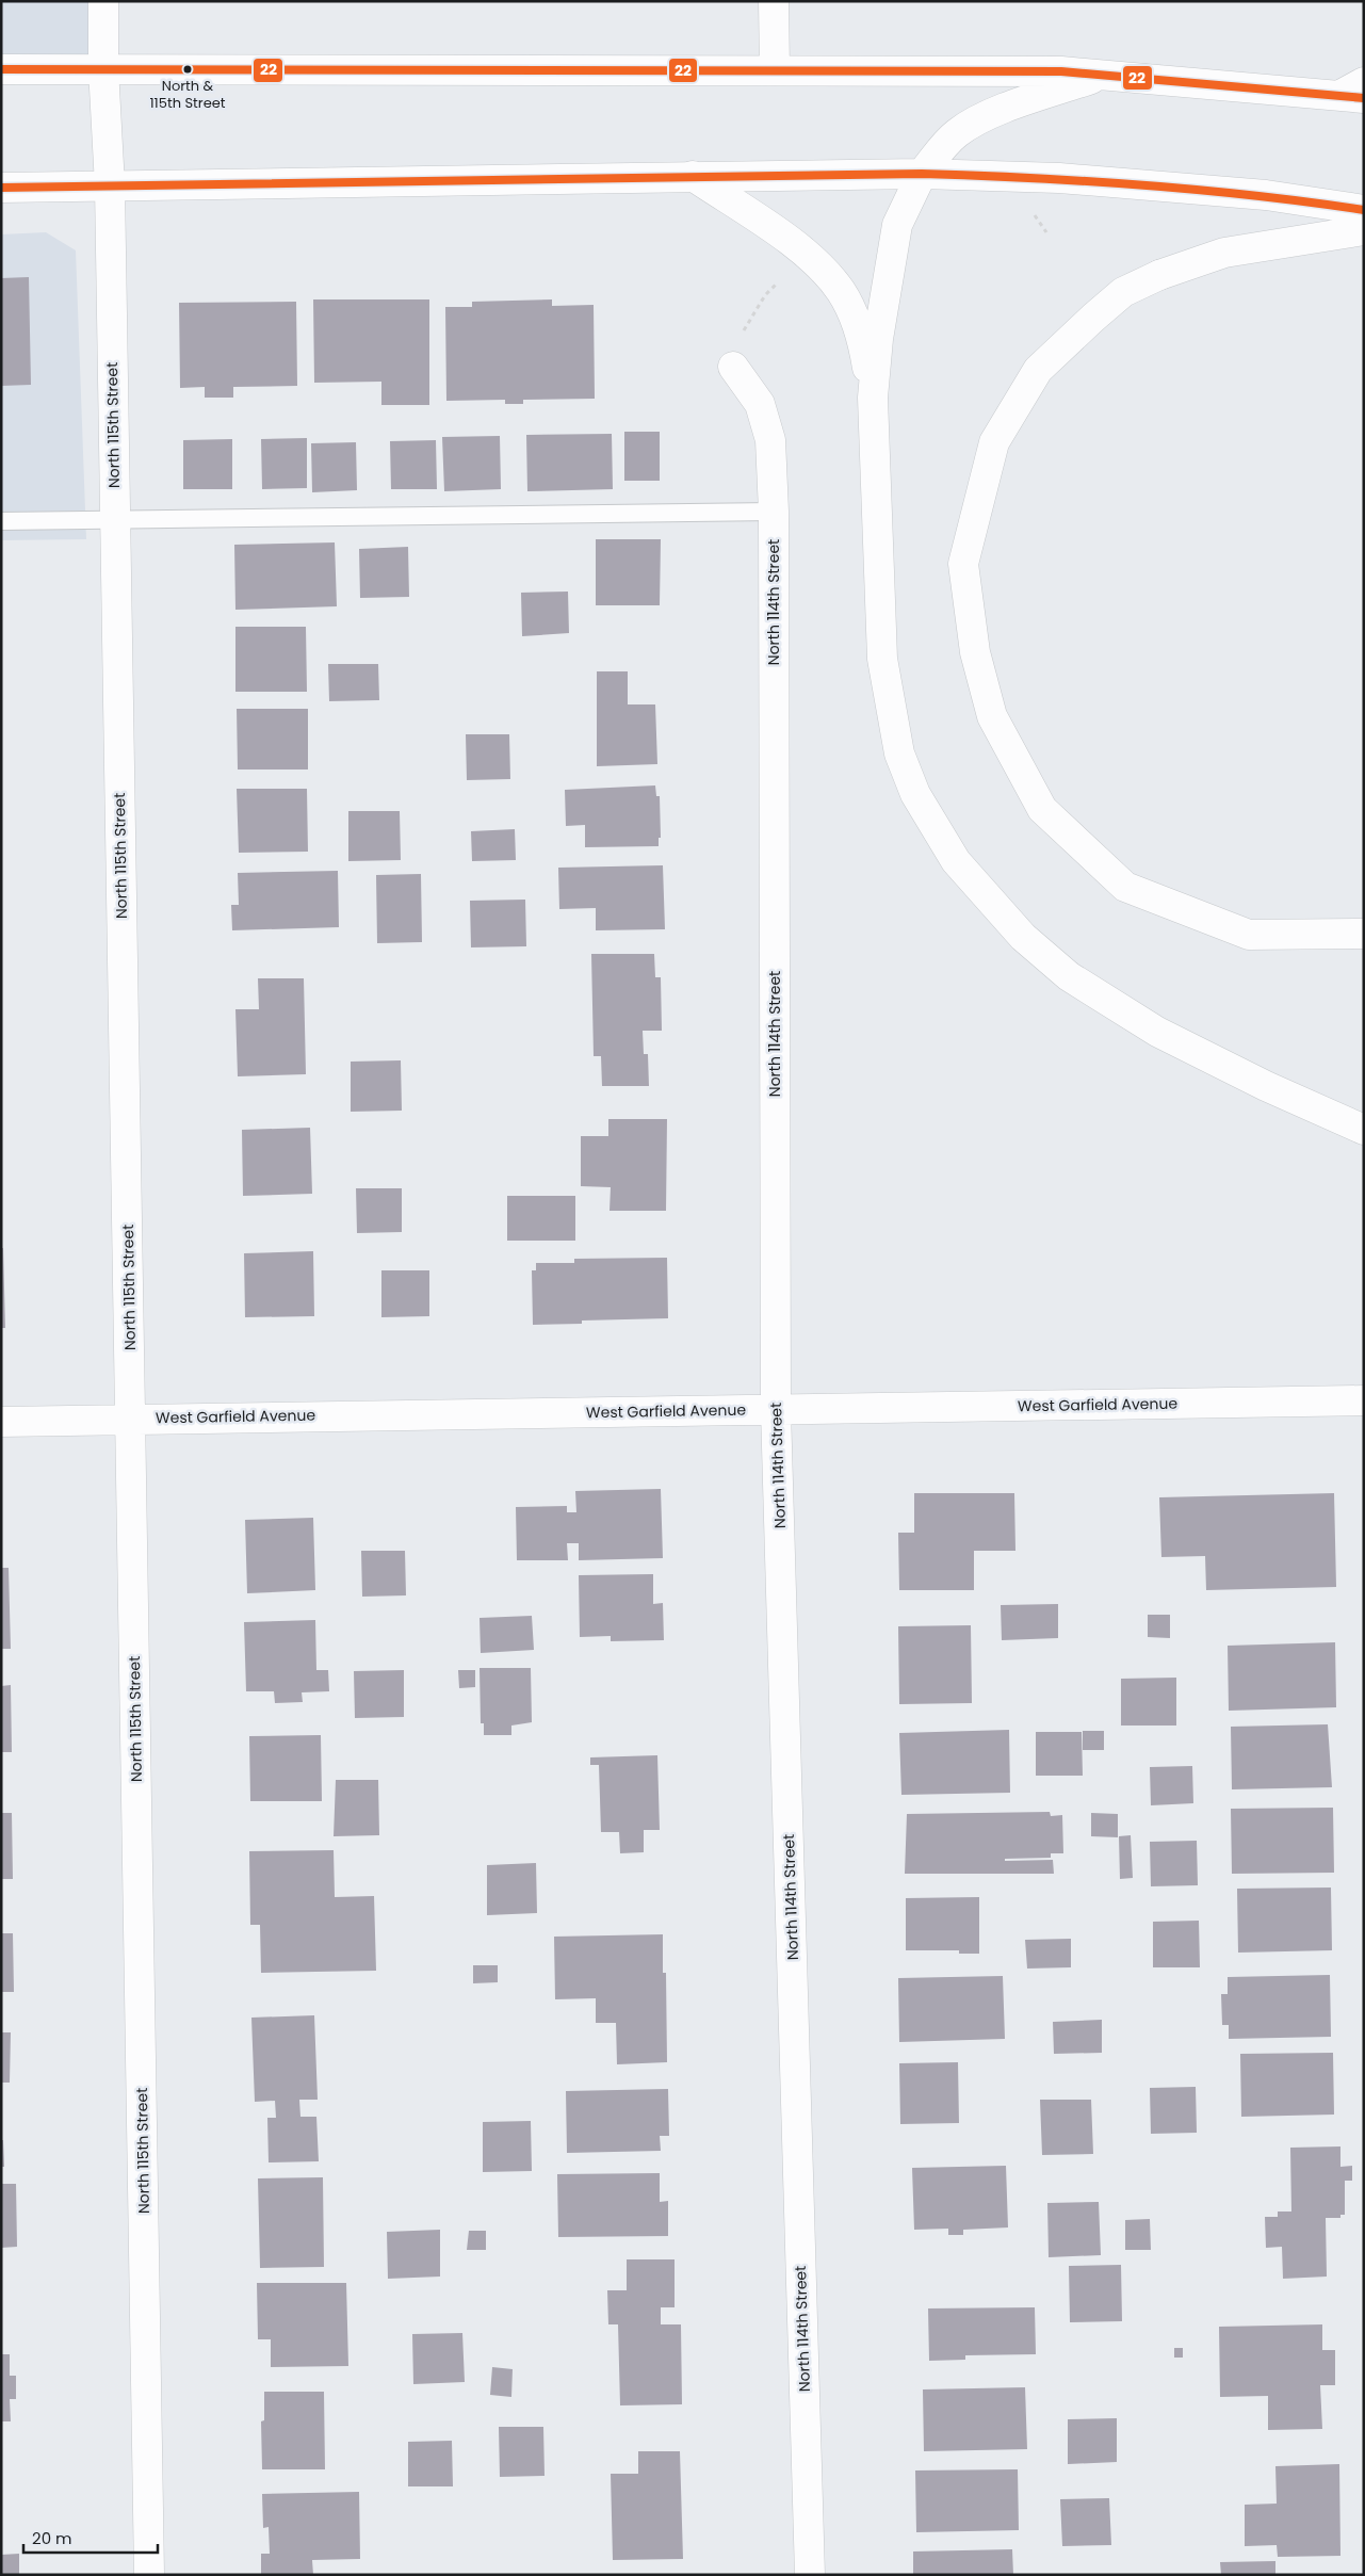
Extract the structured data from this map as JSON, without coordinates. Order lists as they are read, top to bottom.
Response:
{
  "streets": {
    "main road": ["North 115th Street", "North 114th Street", "West Garfield Avenue"]
  },
  "crossings": [
    ["North 115th Street", "West Garfield Avenue"],
    ["North 114th Street", "West Garfield Avenue"]
  ],
  "places": ["North & 115th Street"],
  "lines": ["transit line 22"],
  "scale_bar": "20 m"
}
